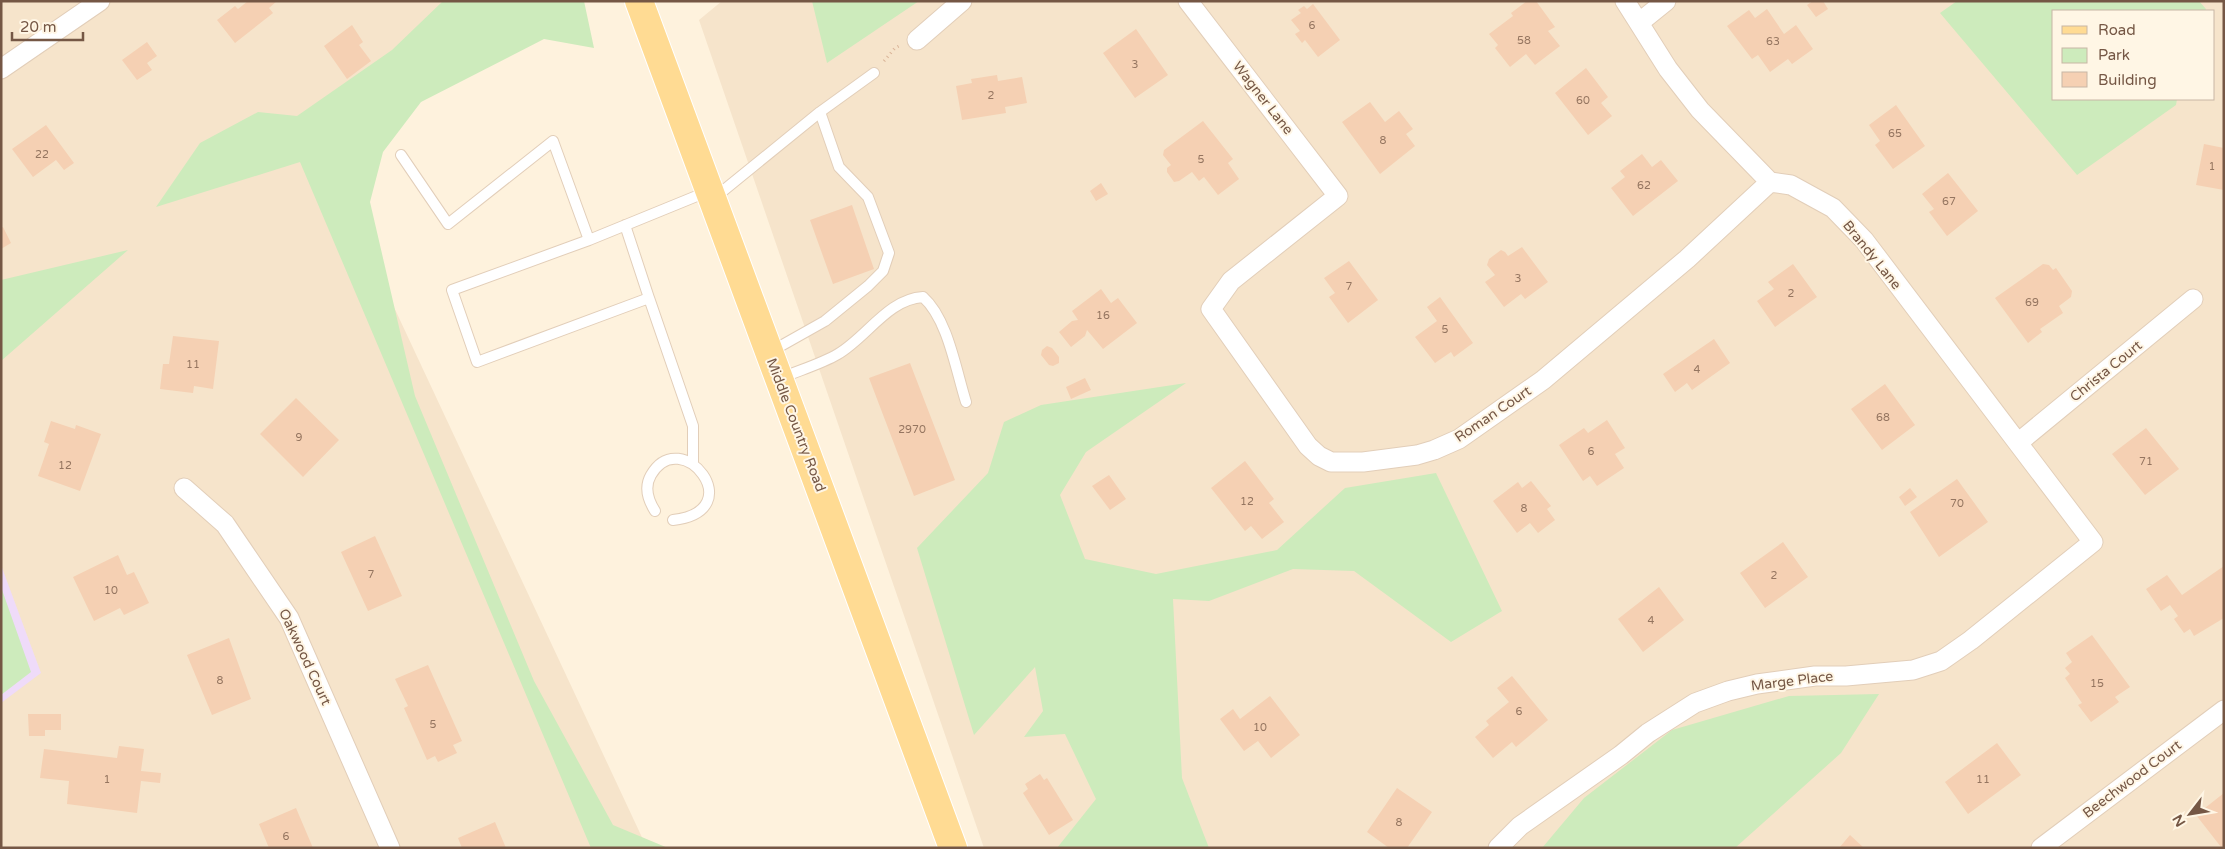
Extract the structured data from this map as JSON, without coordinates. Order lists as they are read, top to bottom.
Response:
{
  "streets": {
    "main road": ["Middle Country Road"],
    "street": [
      "Wagner Lane",
      "Brandy Lane",
      "Christa Court",
      "Roman Court",
      "Oakwood Court",
      "Marge Place",
      "Beechwood Court"
    ]
  },
  "crossings": [
    ["Wagner Lane", "Roman Court"],
    ["Brandy Lane", "Christa Court"],
    ["Brandy Lane", "Roman Court"],
    ["Brandy Lane", "Marge Place"]
  ],
  "house_numbers": [
    "6",
    "58",
    "63",
    "3",
    "2",
    "60",
    "65",
    "8",
    "22",
    "5",
    "1",
    "62",
    "67",
    "3",
    "7",
    "2",
    "69",
    "16",
    "5",
    "11",
    "4",
    "68",
    "2970",
    "9",
    "6",
    "71",
    "12",
    "12",
    "70",
    "8",
    "7",
    "2",
    "10",
    "4",
    "8",
    "15",
    "6",
    "5",
    "10",
    "1",
    "11",
    "8",
    "6"
  ],
  "legend": ["Road", "Park", "Building"],
  "scale_bar": "20 m",
  "north": "bottom left"
}
